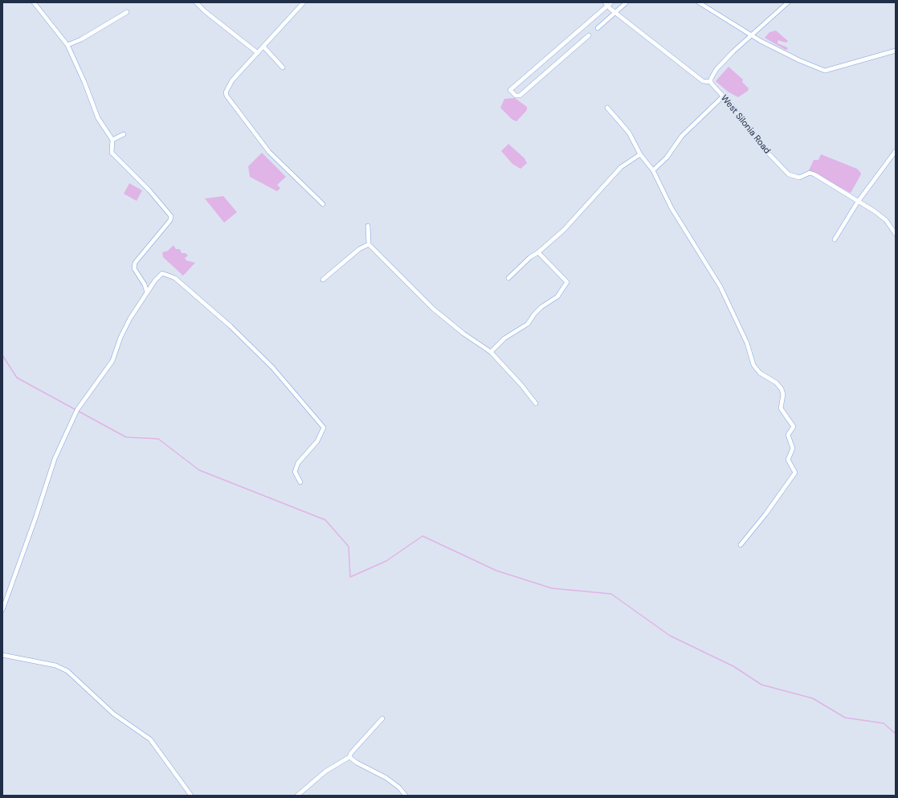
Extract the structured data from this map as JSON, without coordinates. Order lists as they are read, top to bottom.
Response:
{
  "streets": {
    "street": ["West Silonia Road"]
  }
}
